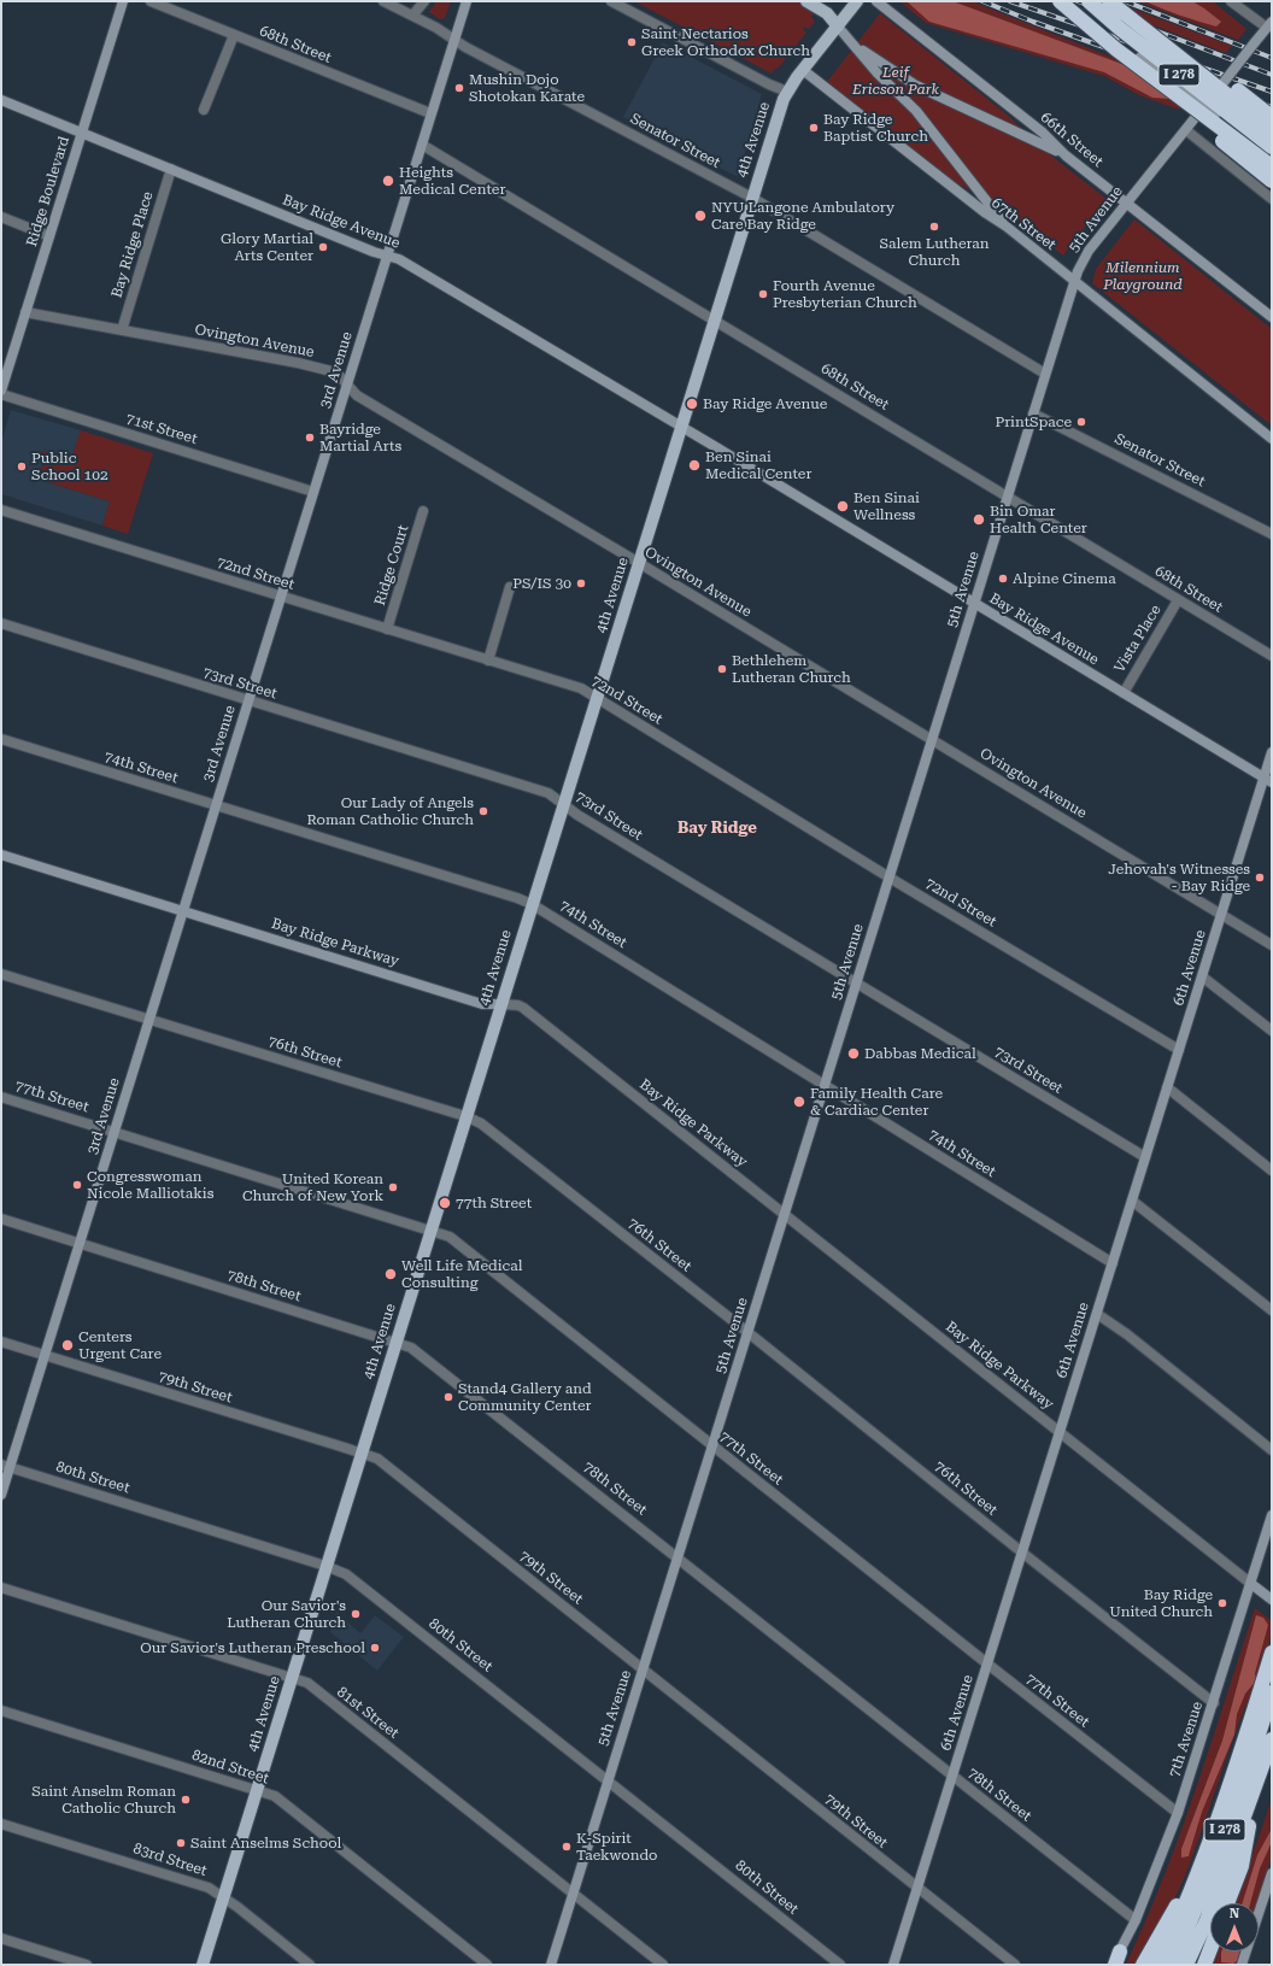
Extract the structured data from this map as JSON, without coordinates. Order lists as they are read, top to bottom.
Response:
{
  "streets": {
    "highway": ["I 278"],
    "main road": ["4th Avenue"],
    "street": [
      "68th Street",
      "66th Street",
      "Senator Street",
      "Ridge Boulevard",
      "5th Avenue",
      "Bay Ridge Avenue",
      "67th Street",
      "Bay Ridge Place",
      "Ovington Avenue",
      "3rd Avenue",
      "71st Street",
      "Ridge Court",
      "72nd Street",
      "Vista Place",
      "73rd Street",
      "74th Street",
      "Bay Ridge Parkway",
      "6th Avenue",
      "76th Street",
      "77th Street",
      "78th Street",
      "79th Street",
      "80th Street",
      "81st Street",
      "7th Avenue",
      "82nd Street",
      "83rd Street"
    ]
  },
  "crossings": [
    ["68th Street", "4th Avenue"],
    ["68th Street", "5th Avenue"],
    ["68th Street", "3rd Avenue"],
    ["68th Street", "Vista Place"],
    ["4th Avenue", "Senator Street"],
    ["4th Avenue", "Bay Ridge Avenue"],
    ["4th Avenue", "67th Street"],
    ["4th Avenue", "Ovington Avenue"],
    ["4th Avenue", "72nd Street"],
    ["4th Avenue", "73rd Street"],
    ["4th Avenue", "74th Street"],
    ["4th Avenue", "Bay Ridge Parkway"],
    ["4th Avenue", "76th Street"],
    ["4th Avenue", "77th Street"],
    ["4th Avenue", "78th Street"],
    ["4th Avenue", "79th Street"],
    ["4th Avenue", "80th Street"],
    ["4th Avenue", "81st Street"],
    ["4th Avenue", "82nd Street"],
    ["4th Avenue", "83rd Street"],
    ["66th Street", "5th Avenue"],
    ["Senator Street", "5th Avenue"],
    ["Senator Street", "3rd Avenue"],
    ["Ridge Boulevard", "Bay Ridge Avenue"],
    ["Ridge Boulevard", "Ovington Avenue"],
    ["5th Avenue", "Bay Ridge Avenue"],
    ["5th Avenue", "67th Street"],
    ["5th Avenue", "Ovington Avenue"],
    ["5th Avenue", "72nd Street"],
    ["5th Avenue", "73rd Street"],
    ["5th Avenue", "74th Street"],
    ["5th Avenue", "Bay Ridge Parkway"],
    ["5th Avenue", "76th Street"],
    ["5th Avenue", "77th Street"],
    ["5th Avenue", "78th Street"],
    ["5th Avenue", "79th Street"],
    ["5th Avenue", "80th Street"],
    ["5th Avenue", "81st Street"],
    ["Bay Ridge Avenue", "Bay Ridge Place"],
    ["Bay Ridge Avenue", "3rd Avenue"],
    ["Bay Ridge Avenue", "Vista Place"],
    ["Bay Ridge Avenue", "6th Avenue"],
    ["Bay Ridge Place", "Ovington Avenue"],
    ["Ovington Avenue", "3rd Avenue"],
    ["Ovington Avenue", "6th Avenue"],
    ["3rd Avenue", "71st Street"],
    ["3rd Avenue", "72nd Street"],
    ["3rd Avenue", "73rd Street"],
    ["3rd Avenue", "74th Street"],
    ["3rd Avenue", "Bay Ridge Parkway"],
    ["3rd Avenue", "76th Street"],
    ["3rd Avenue", "77th Street"],
    ["3rd Avenue", "78th Street"],
    ["3rd Avenue", "79th Street"],
    ["3rd Avenue", "80th Street"],
    ["Ridge Court", "72nd Street"],
    ["72nd Street", "6th Avenue"],
    ["73rd Street", "6th Avenue"],
    ["74th Street", "6th Avenue"],
    ["Bay Ridge Parkway", "6th Avenue"],
    ["Bay Ridge Parkway", "7th Avenue"],
    ["6th Avenue", "76th Street"],
    ["6th Avenue", "77th Street"],
    ["6th Avenue", "78th Street"],
    ["6th Avenue", "79th Street"],
    ["76th Street", "7th Avenue"],
    ["77th Street", "7th Avenue"],
    ["78th Street", "7th Avenue"]
  ],
  "districts": ["Bay Ridge"],
  "parks": ["Leif Ericson Park", "Milennium Playground"],
  "places": [
    "Saint Nectarios Greek Orthodox Church",
    "Mushin Dojo Shotokan Karate",
    "Bay Ridge Baptist Church",
    "Heights Medical Center",
    "NYU Langone Ambulatory Care Bay Ridge",
    "Salem Lutheran Church",
    "Glory Martial Arts Center",
    "Fourth Avenue Presbyterian Church",
    "Bay Ridge Avenue",
    "PrintSpace",
    "Bayridge Martial Arts",
    "Ben Sinai Medical Center",
    "Public School 102",
    "Ben Sinai Wellness",
    "Bin Omar Health Center",
    "Alpine Cinema",
    "PS/IS 30",
    "Bethlehem Lutheran Church",
    "Our Lady of Angels Roman Catholic Church",
    "Jehovah's Witnesses - Bay Ridge",
    "Dabbas Medical",
    "Family Health Care & Cardiac Center",
    "Congresswoman Nicole Malliotakis",
    "United Korean Church of New York",
    "77th Street",
    "Well Life Medical Consulting",
    "Centers Urgent Care",
    "Stand4 Gallery and Community Center",
    "Bay Ridge United Church",
    "Our Savior's Lutheran Church",
    "Our Savior's Lutheran Preschool",
    "Saint Anselm Roman Catholic Church",
    "Saint Anselms School",
    "K-Spirit Taekwondo"
  ],
  "north": "top"
}
